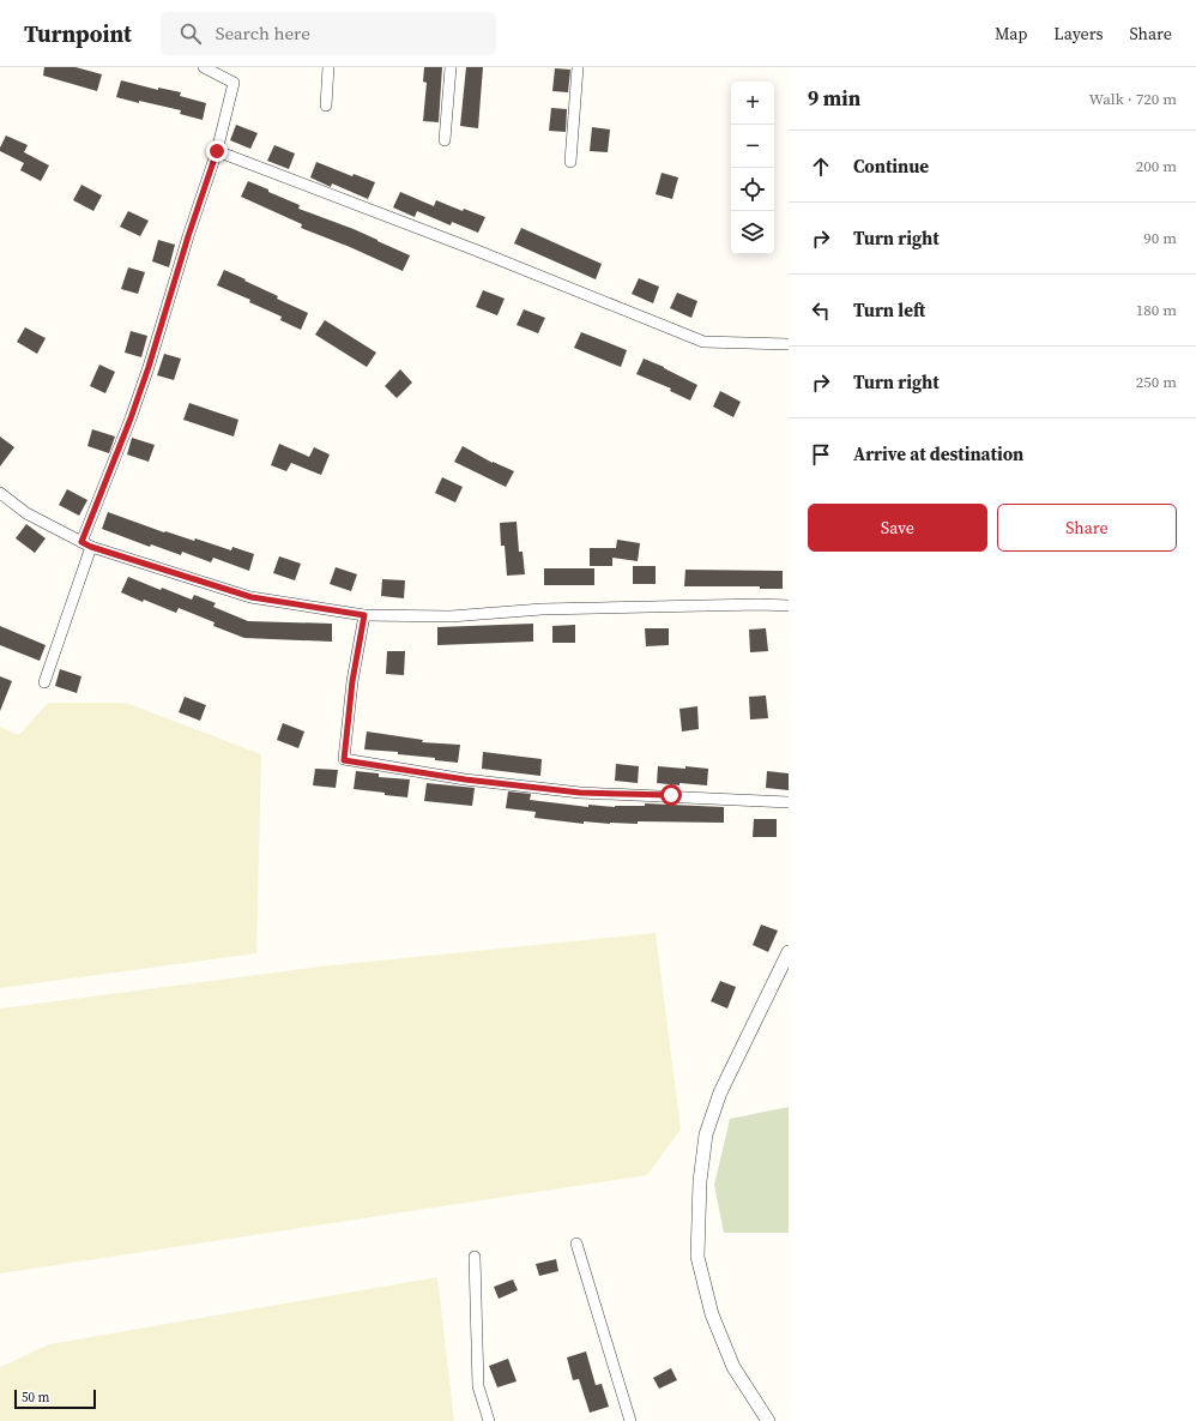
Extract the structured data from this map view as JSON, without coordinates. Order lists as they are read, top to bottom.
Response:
{
  "scale_bar": "50 m",
  "page": {
    "header": "Turnpoint",
    "search": "Search here",
    "nav": ["Map", "Layers", "Share"],
    "heading": ["9 min", "Walk · 720 m"],
    "map_buttons": ["+", "−"],
    "list": [
      ["Continue", "200 m"],
      ["Turn right", "90 m"],
      ["Turn left", "180 m"],
      ["Turn right", "250 m"],
      "Arrive at destination"
    ],
    "buttons": ["Save", "Share"],
    "scale": "50 m"
  }
}
